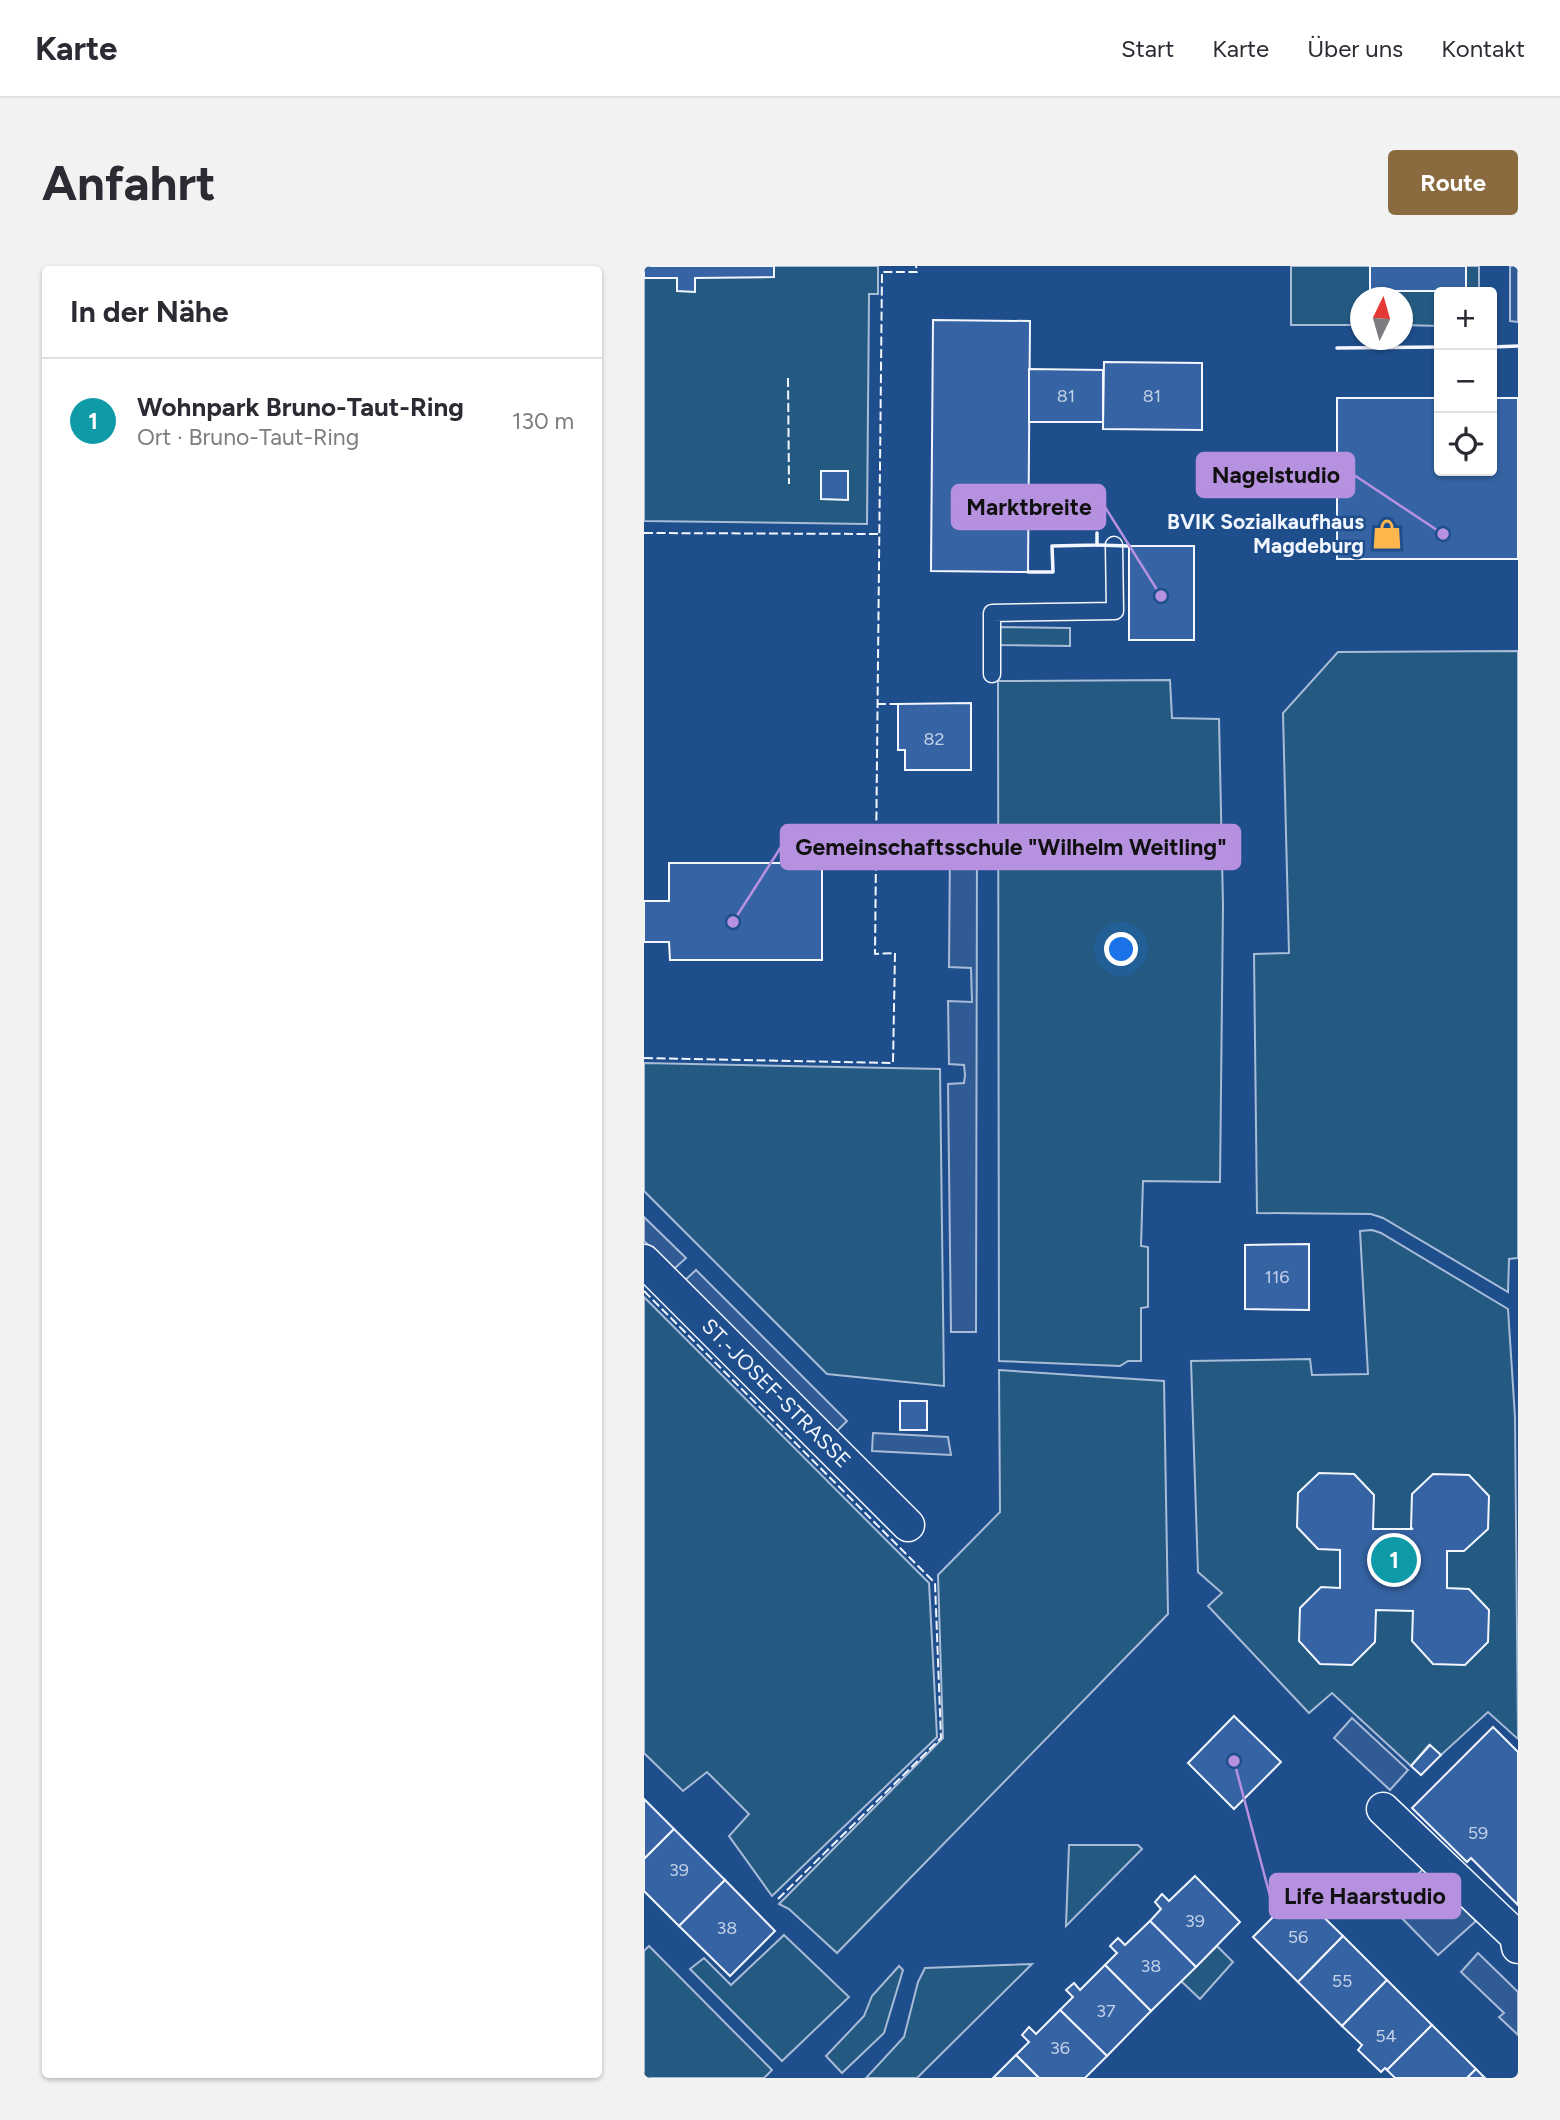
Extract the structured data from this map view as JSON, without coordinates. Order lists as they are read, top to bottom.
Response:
{
  "streets": {
    "street": ["ST.-JOSEF-STRASSE"]
  },
  "places": {
    "shop": ["BVIK Sozialkaufhaus Magdeburg"],
    "other": [
      "Nagelstudio",
      "Marktbreite",
      "Gemeinschaftsschule \"Wilhelm Weitling\"",
      "Life Haarstudio"
    ]
  },
  "house_numbers": [
    "81",
    "81",
    "82",
    "116",
    "59",
    "39",
    "39",
    "38",
    "56",
    "38",
    "55",
    "37",
    "54",
    "36"
  ],
  "north": "top",
  "page": {
    "header": "Karte",
    "nav": [
      "Start",
      "Karte",
      "Über uns",
      "Kontakt"
    ],
    "buttons": "Route",
    "title": "Anfahrt",
    "heading": "In der Nähe",
    "map_buttons": ["+", "−"],
    "list": [
      {
        "mark": "1",
        "name": "Wohnpark Bruno-Taut-Ring",
        "note": "Ort · Bruno-Taut-Ring",
        "value": "130 m"
      }
    ],
    "pins": "1"
  }
}
